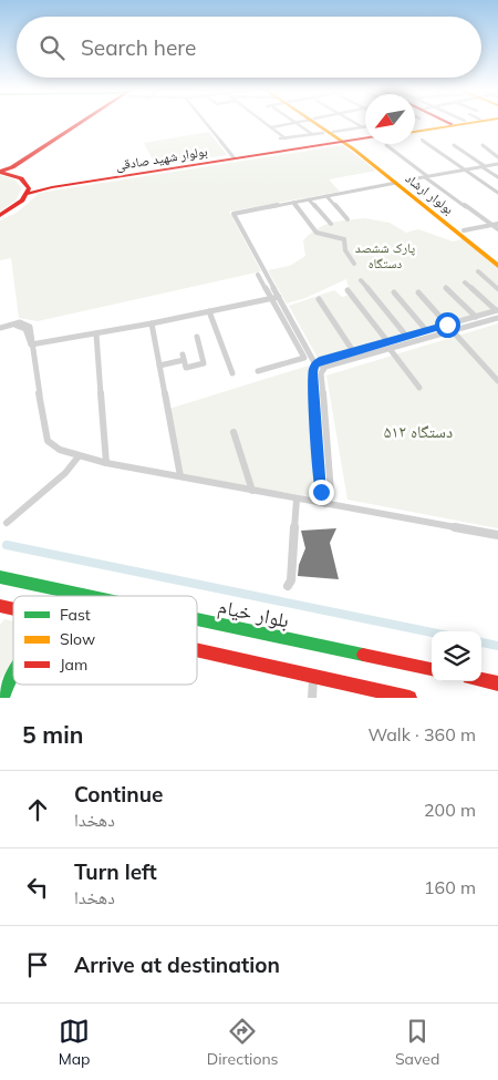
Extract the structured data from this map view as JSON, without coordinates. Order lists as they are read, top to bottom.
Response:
{
  "streets": {
    "main road": ["بولوار شهید صادقی", "بولوار ارشاد", "بلوار خیام"]
  },
  "crossings": [
    ["بولوار شهید صادقی", "بولوار ارشاد"]
  ],
  "parks": ["پارک‌ ششصد دستگاه", "۵۱۲ دستگاه"],
  "legend": ["Fast", "Slow", "Jam"],
  "north": "bottom left",
  "page": {
    "search": "Search here",
    "heading": ["5 min", "Walk · 360 m"],
    "list": [
      ["Continue", "دهخدا", "200 m"],
      ["Turn left", "دهخدا", "160 m"],
      "Arrive at destination"
    ],
    "nav": ["Map", "Directions", "Saved"]
  }
}
